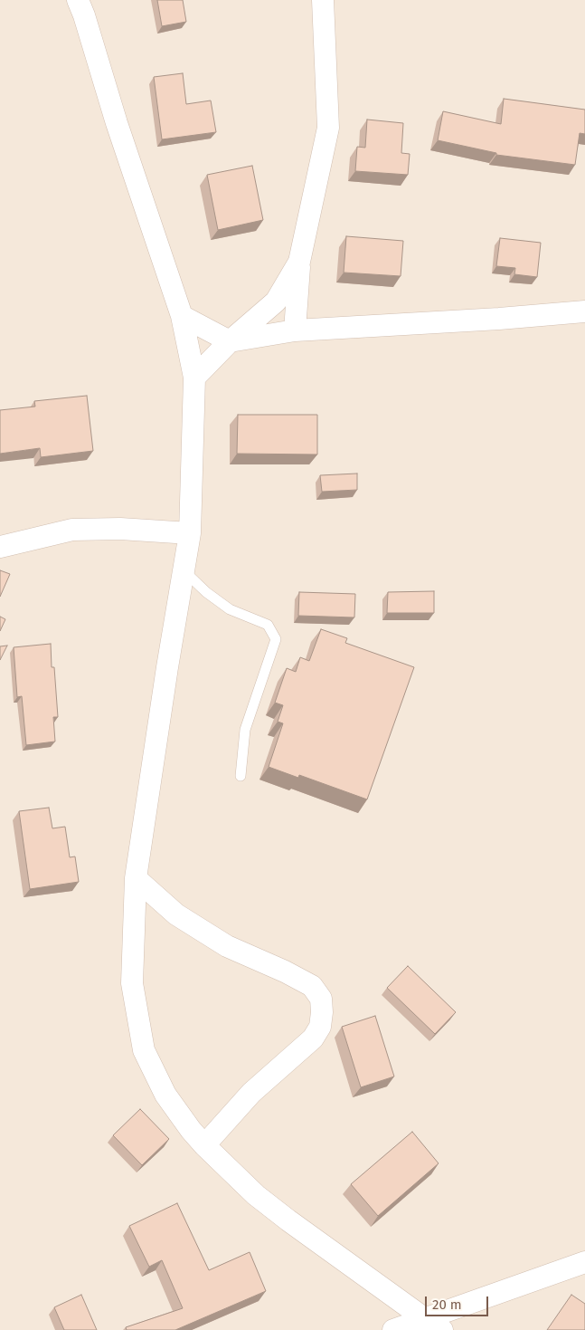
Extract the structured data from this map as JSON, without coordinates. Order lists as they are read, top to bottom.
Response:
{
  "scale_bar": "20 m"
}
